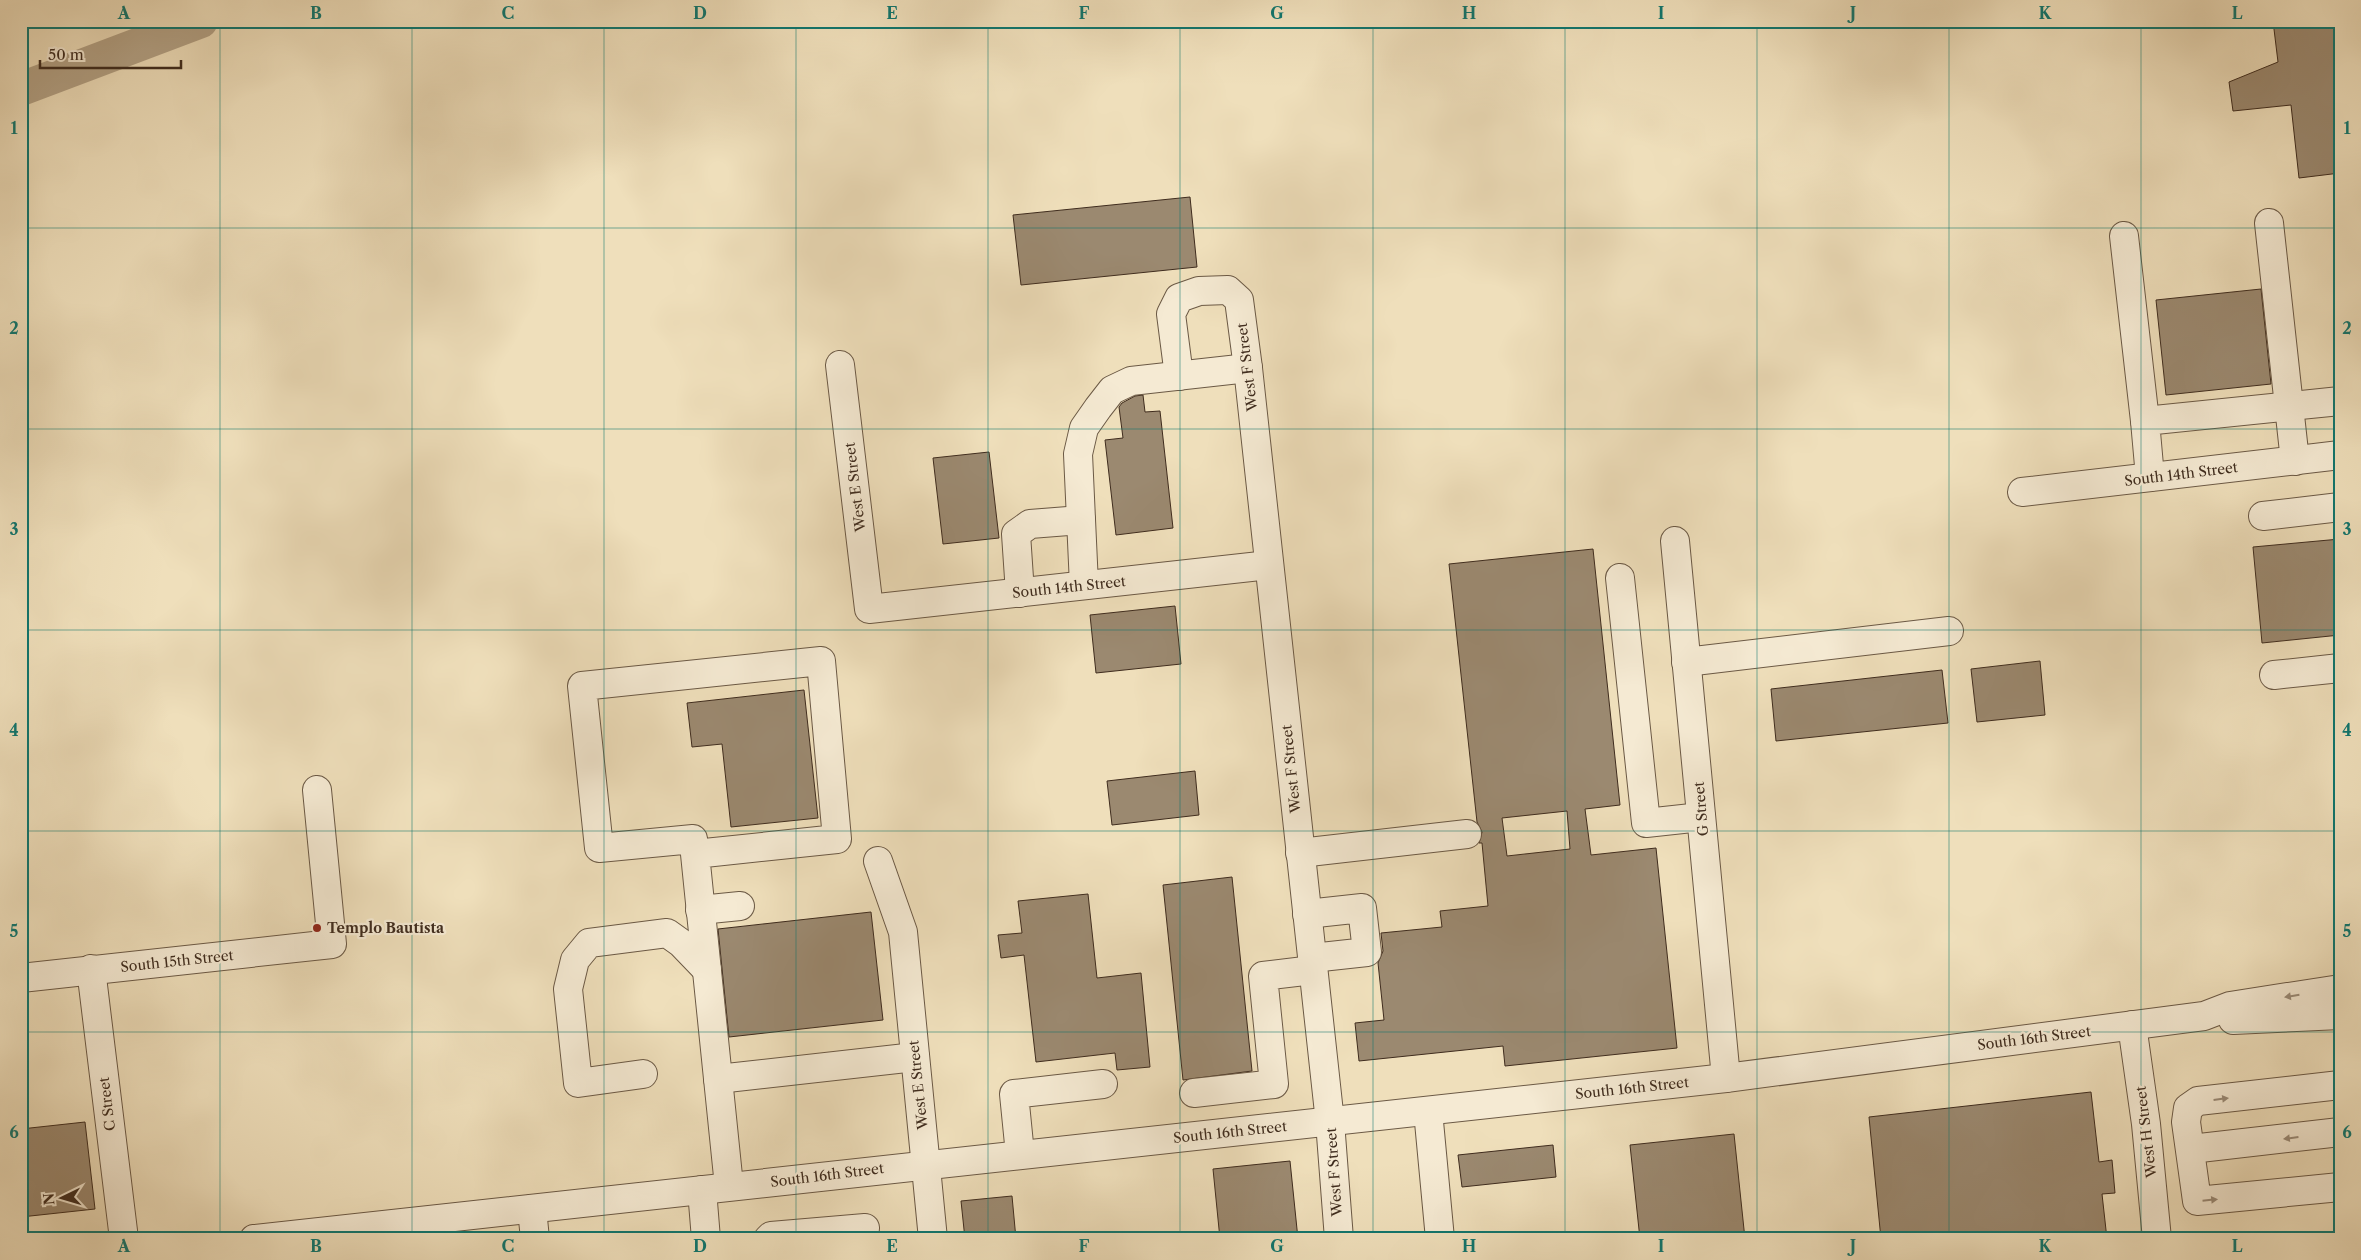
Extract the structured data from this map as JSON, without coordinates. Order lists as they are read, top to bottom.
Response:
{
  "streets": {
    "street": [
      "West F Street",
      "South 14th Street",
      "West E Street",
      "G Street",
      "South 15th Street",
      "South 16th Street",
      "C Street",
      "West H Street"
    ]
  },
  "crossings": [
    ["West F Street", "South 14th Street"],
    ["West F Street", "South 16th Street"],
    ["South 14th Street", "West E Street"],
    ["West E Street", "South 16th Street"],
    ["G Street", "South 16th Street"],
    ["South 15th Street", "C Street"],
    ["South 16th Street", "West H Street"]
  ],
  "places": ["Templo Bautista"],
  "scale_bar": "50 m",
  "north": "left",
  "grid": {
    "columns": [
      "A",
      "B",
      "C",
      "D",
      "E",
      "F",
      "G",
      "H",
      "I",
      "J",
      "K",
      "L"
    ],
    "rows": [
      "1",
      "2",
      "3",
      "4",
      "5",
      "6"
    ]
  }
}
